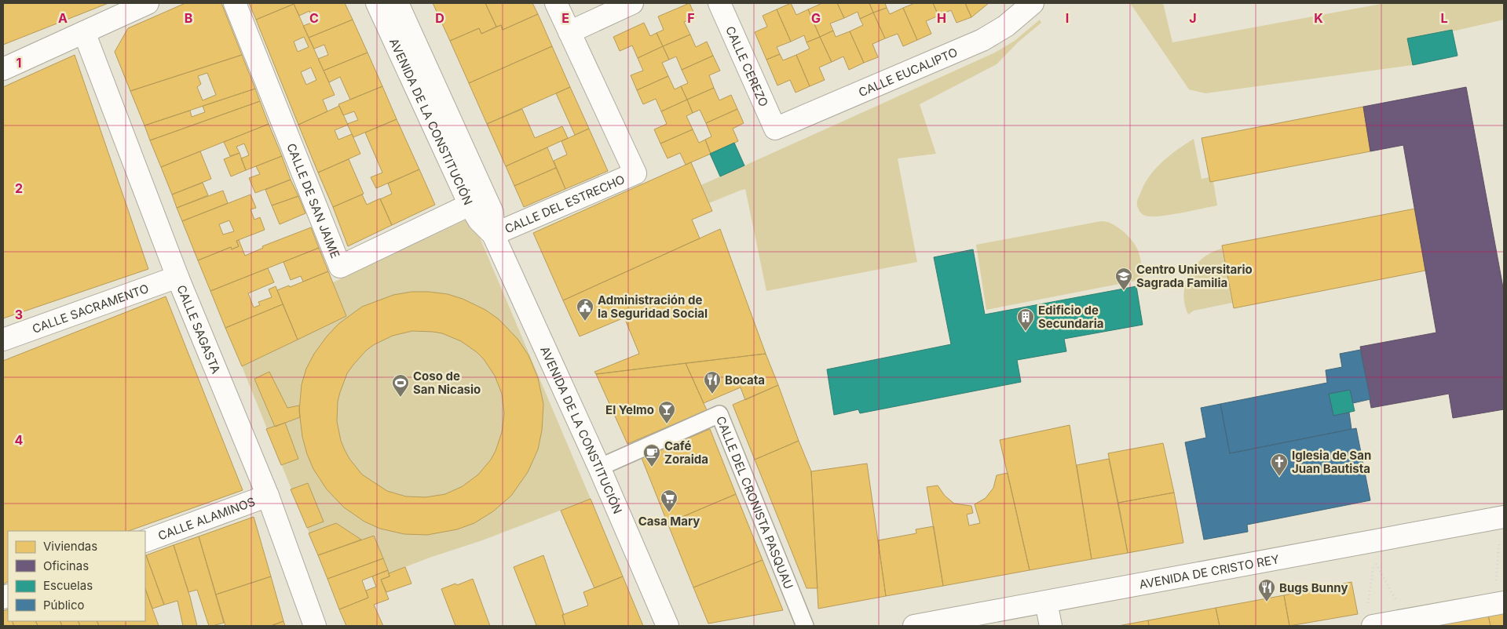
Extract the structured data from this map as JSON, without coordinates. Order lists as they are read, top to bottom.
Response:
{
  "streets": {
    "street": [
      "CALLE CEREZO",
      "CALLE EUCALIPTO",
      "AVENIDA DE LA CONSTITUCIÓN",
      "CALLE DE SAN JAIME",
      "CALLE DEL ESTRECHO",
      "CALLE SACRAMENTO",
      "CALLE SAGASTA",
      "CALLE DEL CRONISTA PASQUAU",
      "CALLE ALAMINOS",
      "AVENIDA DE CRISTO REY"
    ]
  },
  "crossings": [
    ["CALLE CEREZO", "CALLE EUCALIPTO"],
    ["AVENIDA DE LA CONSTITUCIÓN", "CALLE DE SAN JAIME"],
    ["AVENIDA DE LA CONSTITUCIÓN", "CALLE DEL ESTRECHO"],
    ["AVENIDA DE LA CONSTITUCIÓN", "CALLE DEL CRONISTA PASQUAU"],
    ["CALLE SACRAMENTO", "CALLE SAGASTA"],
    ["CALLE SAGASTA", "CALLE ALAMINOS"]
  ],
  "places": {
    "school or university": ["Centro Universitario Sagrada Familia"],
    "public building": ["Administración de la Seguridad Social"],
    "building": ["Edificio de Secundaria"],
    "restaurant": ["Bocata", "Bugs Bunny"],
    "sports": ["Coso de San Nicasio"],
    "bar": ["El Yelmo"],
    "cafe": ["Café Zoraida"],
    "church": ["Iglesia de San Juan Bautista"],
    "supermarket": ["Casa Mary"]
  },
  "legend": [
    "Viviendas",
    "Oficinas",
    "Escuelas",
    "Público"
  ],
  "grid": {
    "columns": [
      "A",
      "B",
      "C",
      "D",
      "E",
      "F",
      "G",
      "H",
      "I",
      "J",
      "K",
      "L"
    ],
    "rows": [
      "1",
      "2",
      "3",
      "4"
    ]
  }
}
